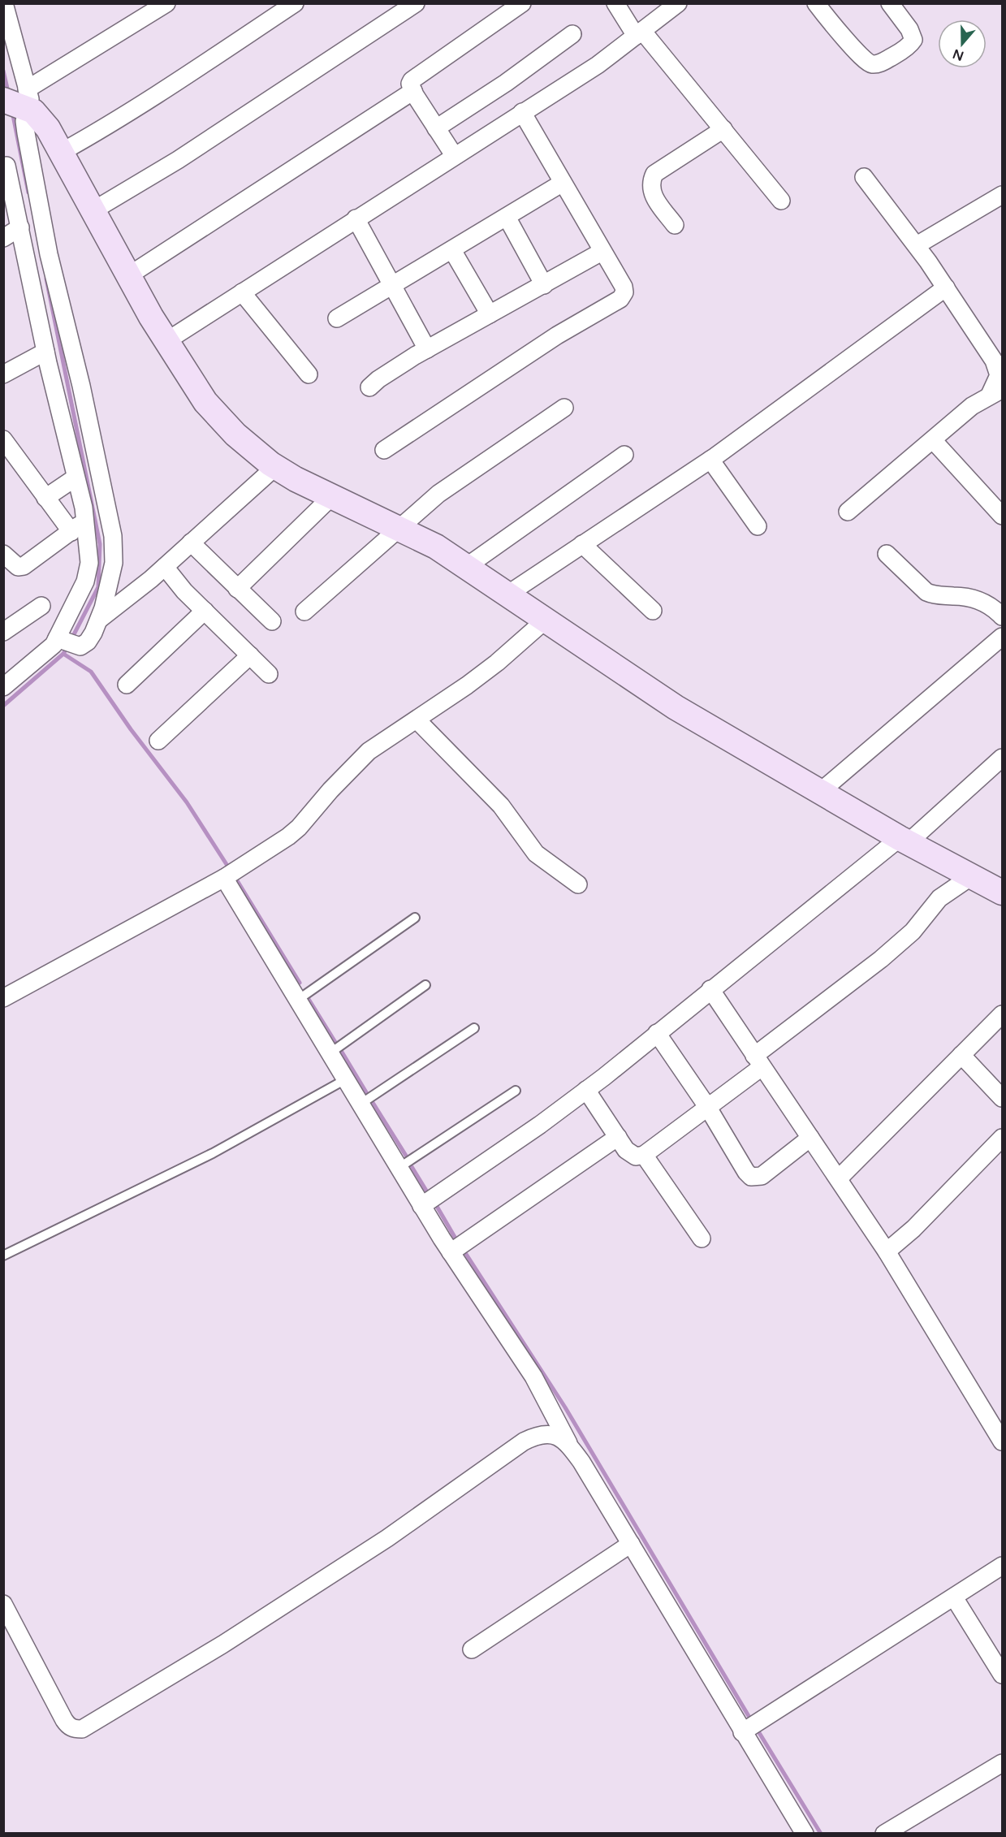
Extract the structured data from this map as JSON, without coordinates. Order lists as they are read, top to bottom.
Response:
{
  "north": "bottom"
}
